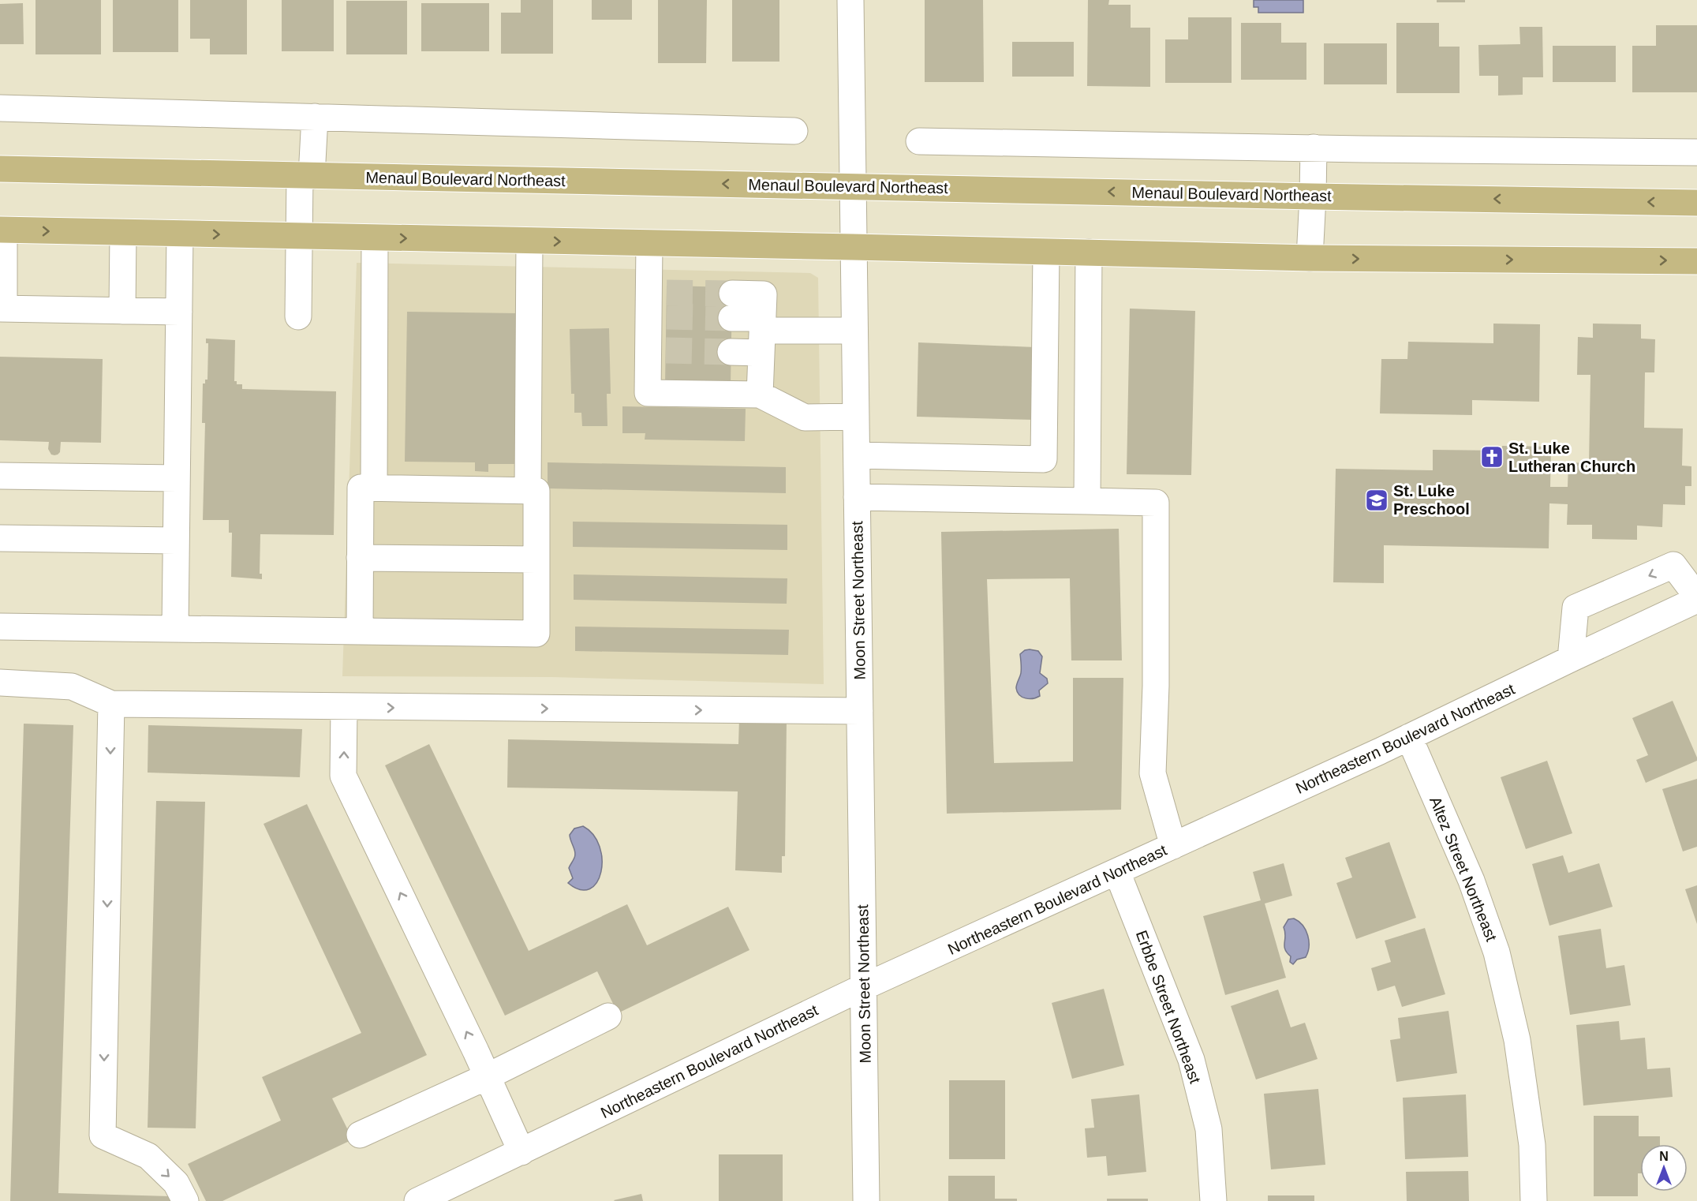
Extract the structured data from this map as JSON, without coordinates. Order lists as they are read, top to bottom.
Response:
{
  "streets": {
    "main road": ["Menaul Boulevard Northeast"],
    "street": [
      "Moon Street Northeast",
      "Northeastern Boulevard Northeast",
      "Altez Street Northeast",
      "Erbbe Street Northeast"
    ]
  },
  "crossings": [
    ["Menaul Boulevard Northeast", "Moon Street Northeast"],
    ["Moon Street Northeast", "Northeastern Boulevard Northeast"],
    ["Northeastern Boulevard Northeast", "Altez Street Northeast"],
    ["Northeastern Boulevard Northeast", "Erbbe Street Northeast"]
  ],
  "places": {
    "church": ["St. Luke Lutheran Church"],
    "school or university": ["St. Luke Preschool"]
  },
  "north": "top"
}
